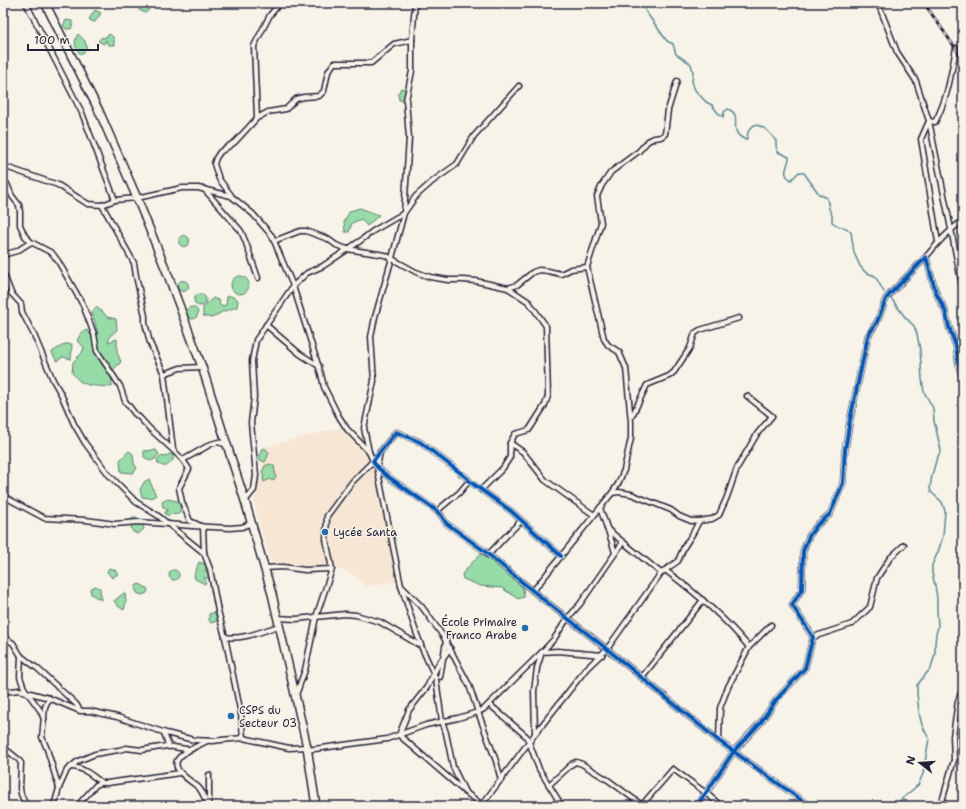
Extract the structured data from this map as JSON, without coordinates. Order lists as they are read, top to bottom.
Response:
{
  "places": ["Lycée Santa", "École Primaire Franco Arabe", "CSPS du Secteur 03"],
  "scale_bar": "100 m",
  "north": "left"
}
